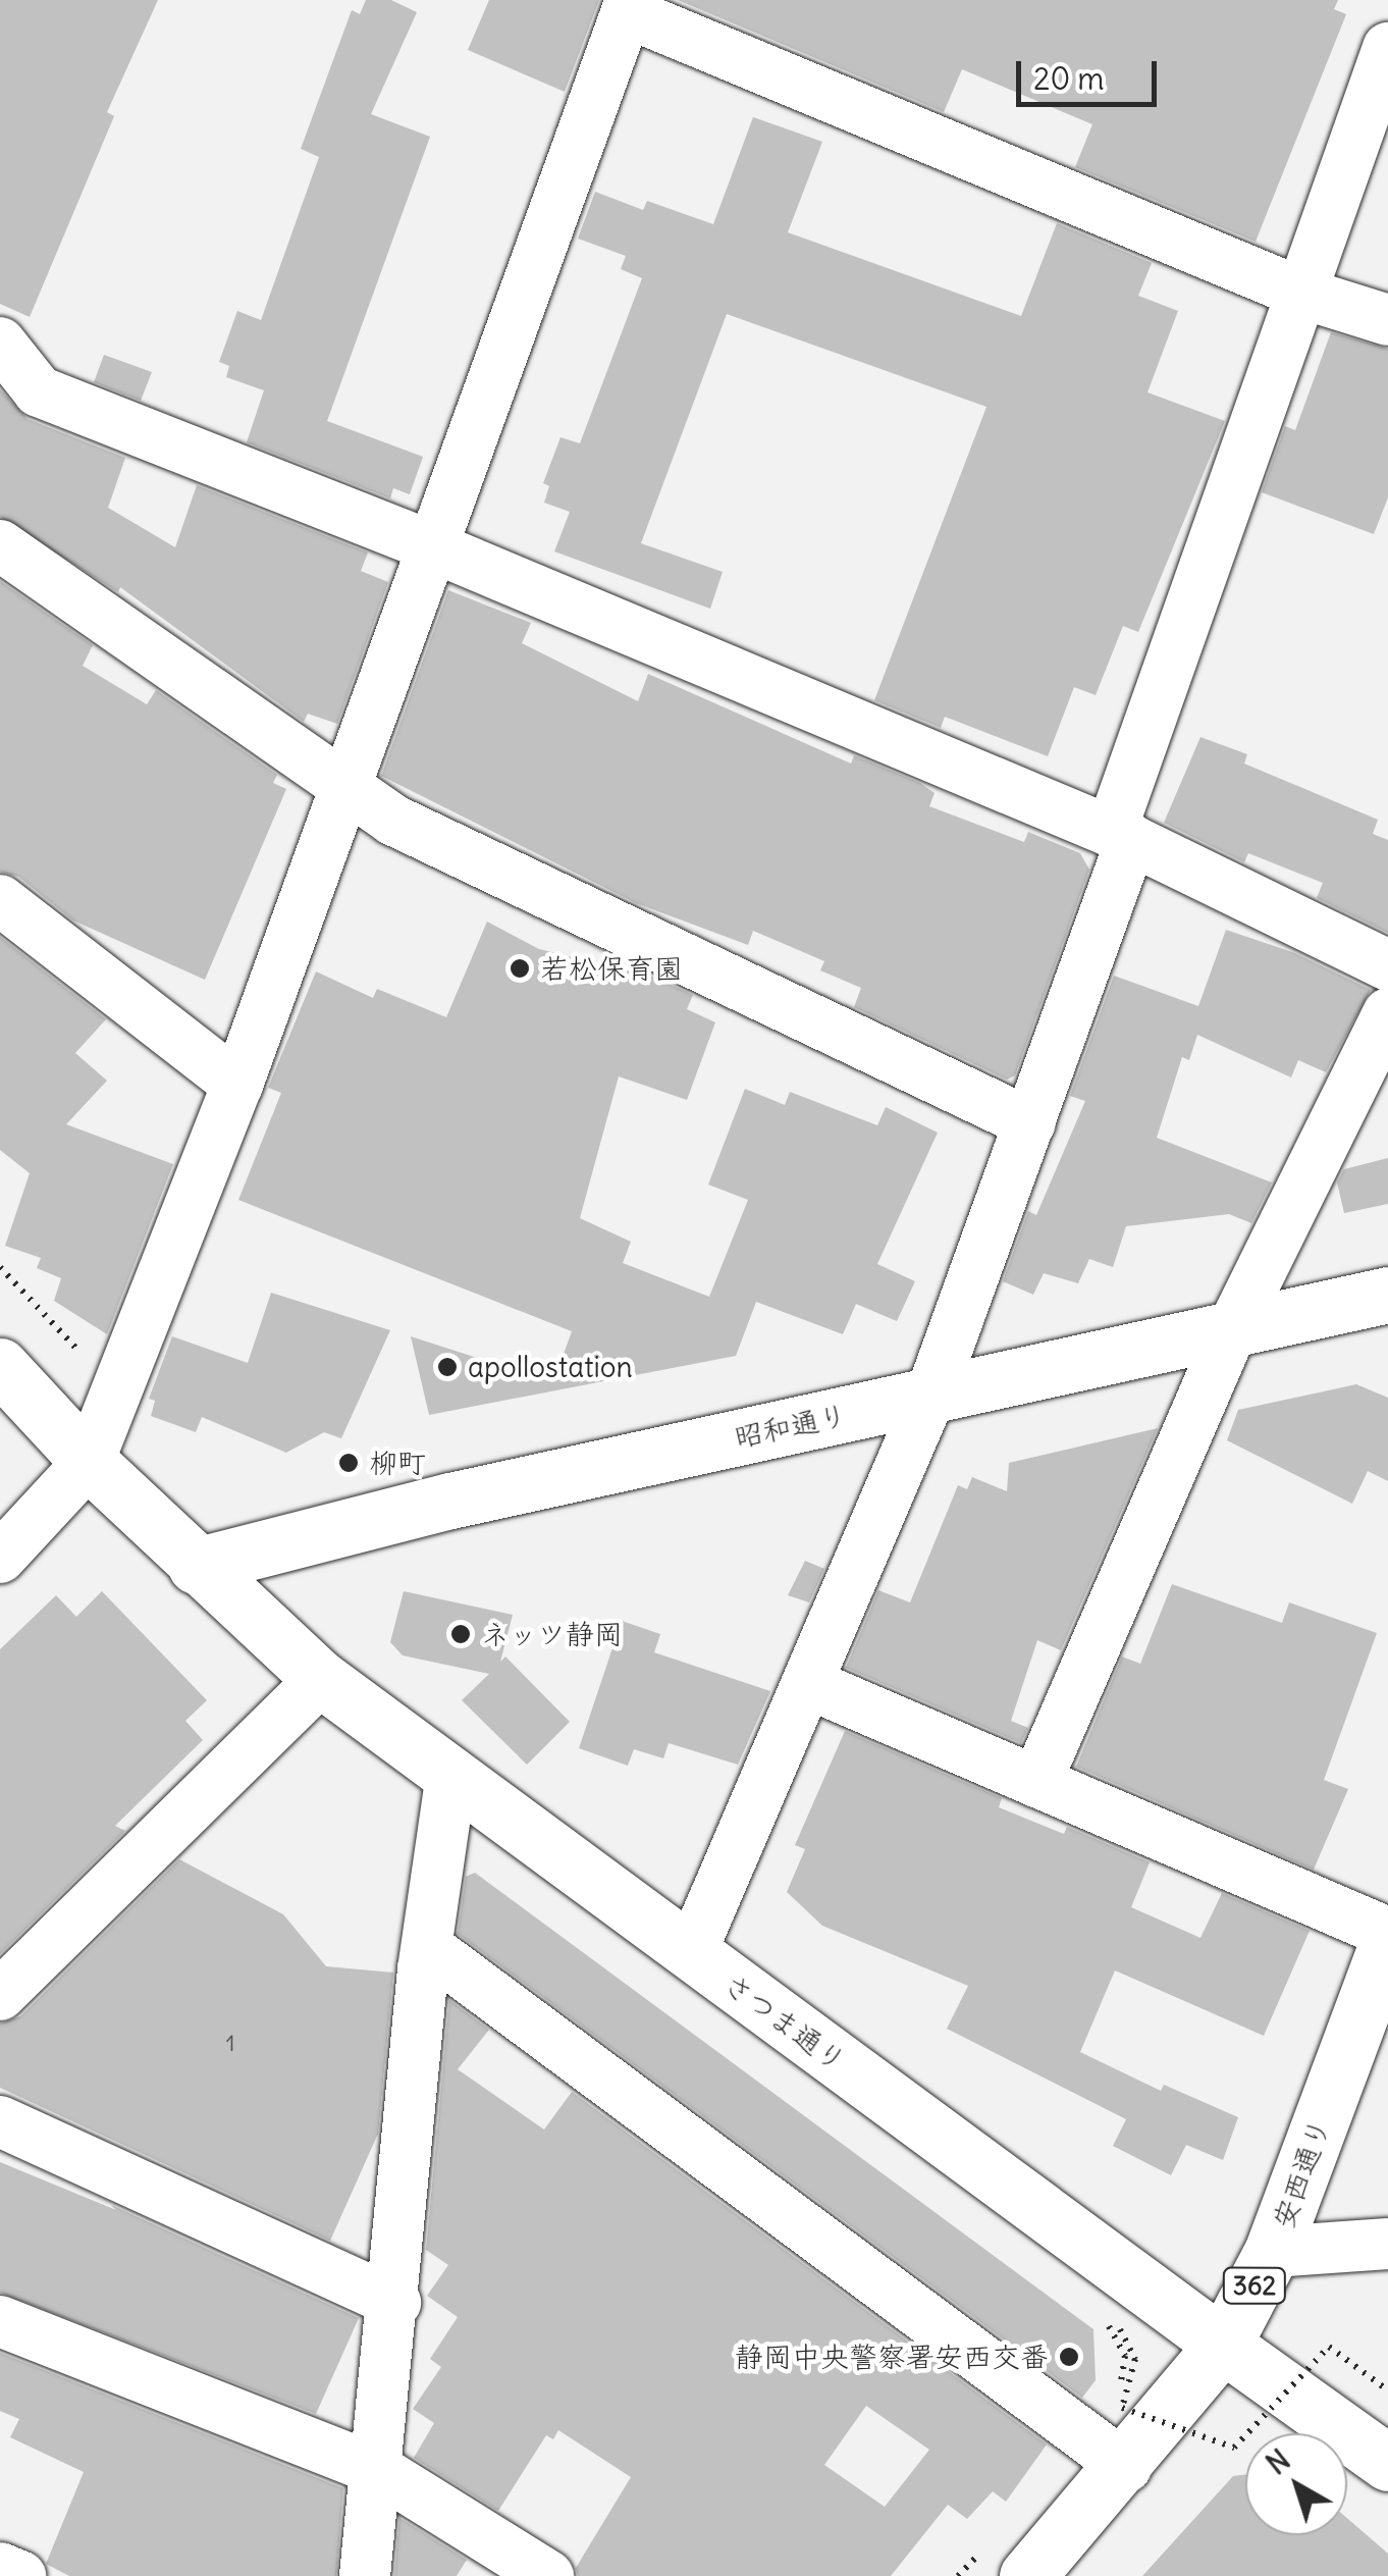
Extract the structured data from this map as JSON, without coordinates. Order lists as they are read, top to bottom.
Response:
{
  "streets": {
    "main road": ["昭和通り", "さつま通り", "362"]
  },
  "crossings": [
    ["昭和通り", "さつま通り"],
    ["さつま通り", "362"]
  ],
  "places": [
    "若松保育園",
    "apollostation",
    "柳町",
    "ネッツ静岡",
    "静岡中央警察署安西交番"
  ],
  "house_numbers": ["1"],
  "scale_bar": "20 m",
  "north": "top left"
}
